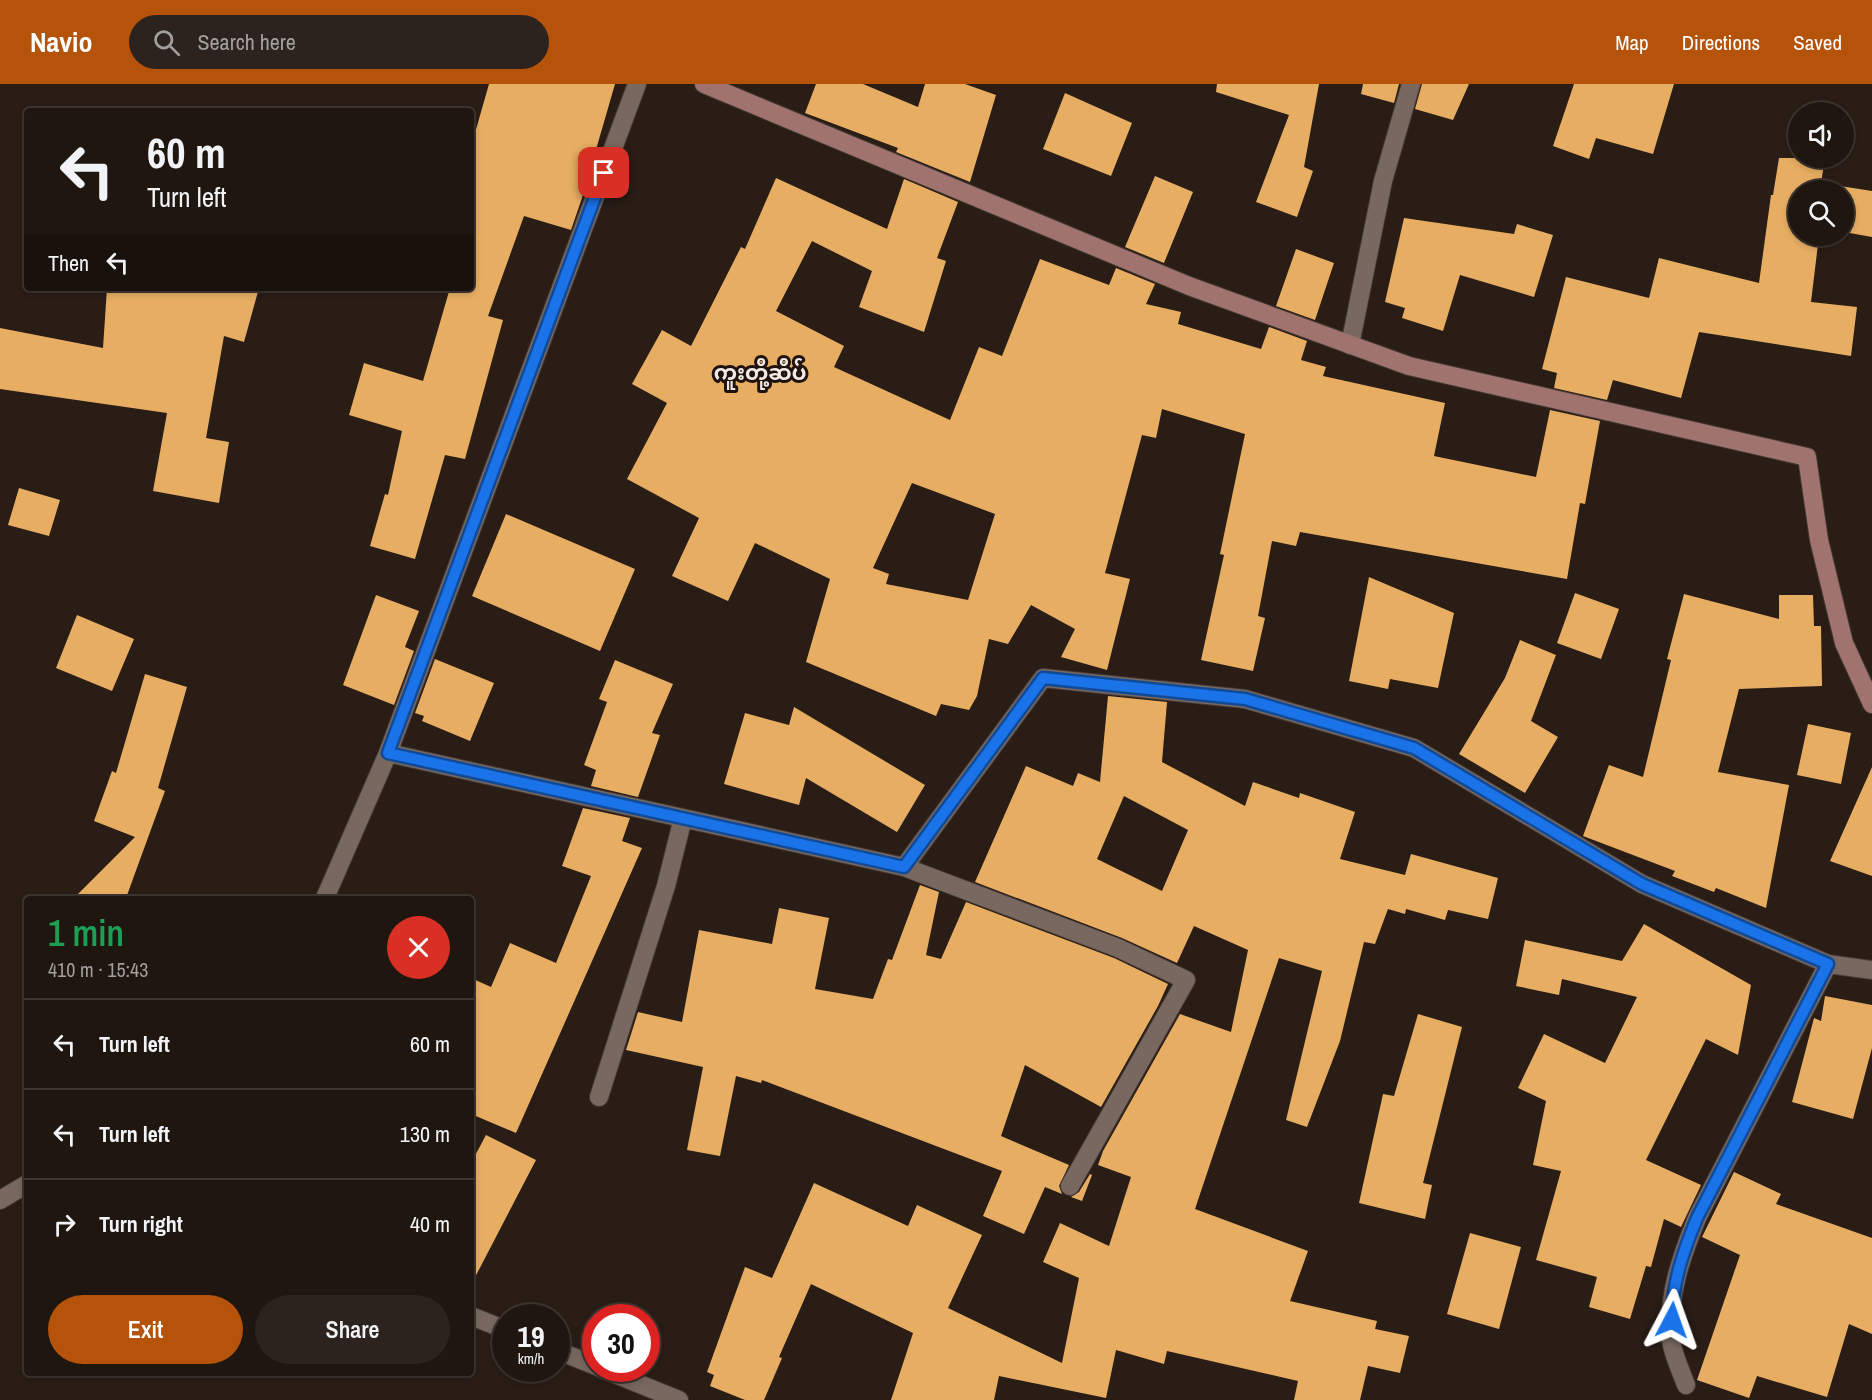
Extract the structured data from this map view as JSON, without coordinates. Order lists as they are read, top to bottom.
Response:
{
  "districts": ["ကူးတို့ဆိပ်"],
  "page": {
    "header": "Navio",
    "search": "Search here",
    "nav": ["Map", "Directions", "Saved"],
    "turn": ["60 m", "Turn left"],
    "then": "Then",
    "heading": ["1 min", "410 m · 15:43"],
    "list": [
      {
        "name": "Turn left",
        "value": "60 m"
      },
      {
        "name": "Turn left",
        "value": "130 m"
      },
      {
        "name": "Turn right",
        "value": "40 m"
      }
    ],
    "buttons": ["Exit", "Share"],
    "speed": "19 km/h",
    "limit": "30"
  }
}
